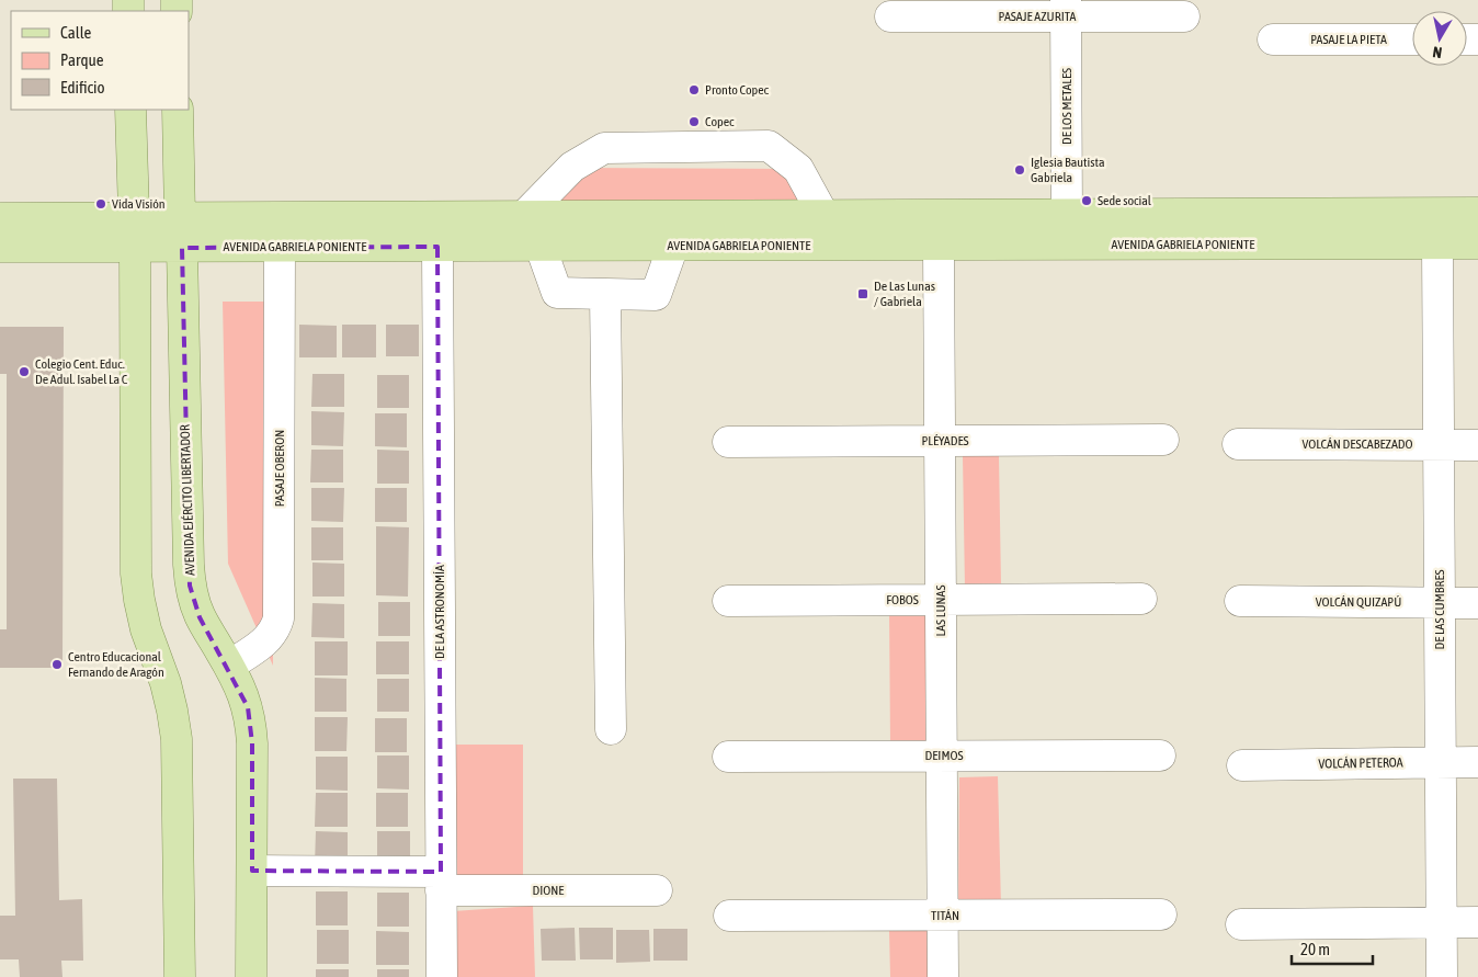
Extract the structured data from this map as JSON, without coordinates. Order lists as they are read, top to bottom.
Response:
{
  "streets": {
    "main road": ["AVENIDA GABRIELA PONIENTE", "AVENIDA EJÉRCITO LIBERTADOR"],
    "street": [
      "PASAJE AZURITA",
      "PASAJE LA PIETA",
      "DE LOS METALES",
      "PLÉYADES",
      "VOLCÁN DESCABEZADO",
      "PASAJE OBERON",
      "FOBOS",
      "VOLCÁN QUIZAPÚ",
      "DE LAS CUMBRES",
      "LAS LUNAS",
      "DE LA ASTRONOMÍA",
      "DEIMOS",
      "VOLCÁN PETEROA",
      "DIONE",
      "TITÁN"
    ]
  },
  "crossings": [
    ["PASAJE AZURITA", "DE LOS METALES"],
    ["AVENIDA GABRIELA PONIENTE", "PASAJE OBERON"],
    ["AVENIDA GABRIELA PONIENTE", "AVENIDA EJÉRCITO LIBERTADOR"],
    ["AVENIDA GABRIELA PONIENTE", "DE LAS CUMBRES"],
    ["AVENIDA GABRIELA PONIENTE", "LAS LUNAS"],
    ["AVENIDA GABRIELA PONIENTE", "DE LA ASTRONOMÍA"],
    ["PLÉYADES", "LAS LUNAS"],
    ["VOLCÁN DESCABEZADO", "DE LAS CUMBRES"],
    ["PASAJE OBERON", "AVENIDA EJÉRCITO LIBERTADOR"],
    ["AVENIDA EJÉRCITO LIBERTADOR", "DIONE"],
    ["FOBOS", "LAS LUNAS"],
    ["VOLCÁN QUIZAPÚ", "DE LAS CUMBRES"],
    ["DE LAS CUMBRES", "VOLCÁN PETEROA"],
    ["LAS LUNAS", "DEIMOS"],
    ["LAS LUNAS", "TITÁN"],
    ["DE LA ASTRONOMÍA", "DIONE"]
  ],
  "places": {
    "other": [
      "Pronto Copec",
      "Copec",
      "Iglesia Bautista Gabriela",
      "Sede social",
      "Vida Visión",
      "Colegio Cent. Educ. De Adul. Isabel La C",
      "Centro Educacional Fernando de Aragón"
    ],
    "transit": ["De Las Lunas / Gabriela"]
  },
  "legend": ["Calle", "Parque", "Edificio"],
  "scale_bar": "20 m",
  "north": "bottom"
}
